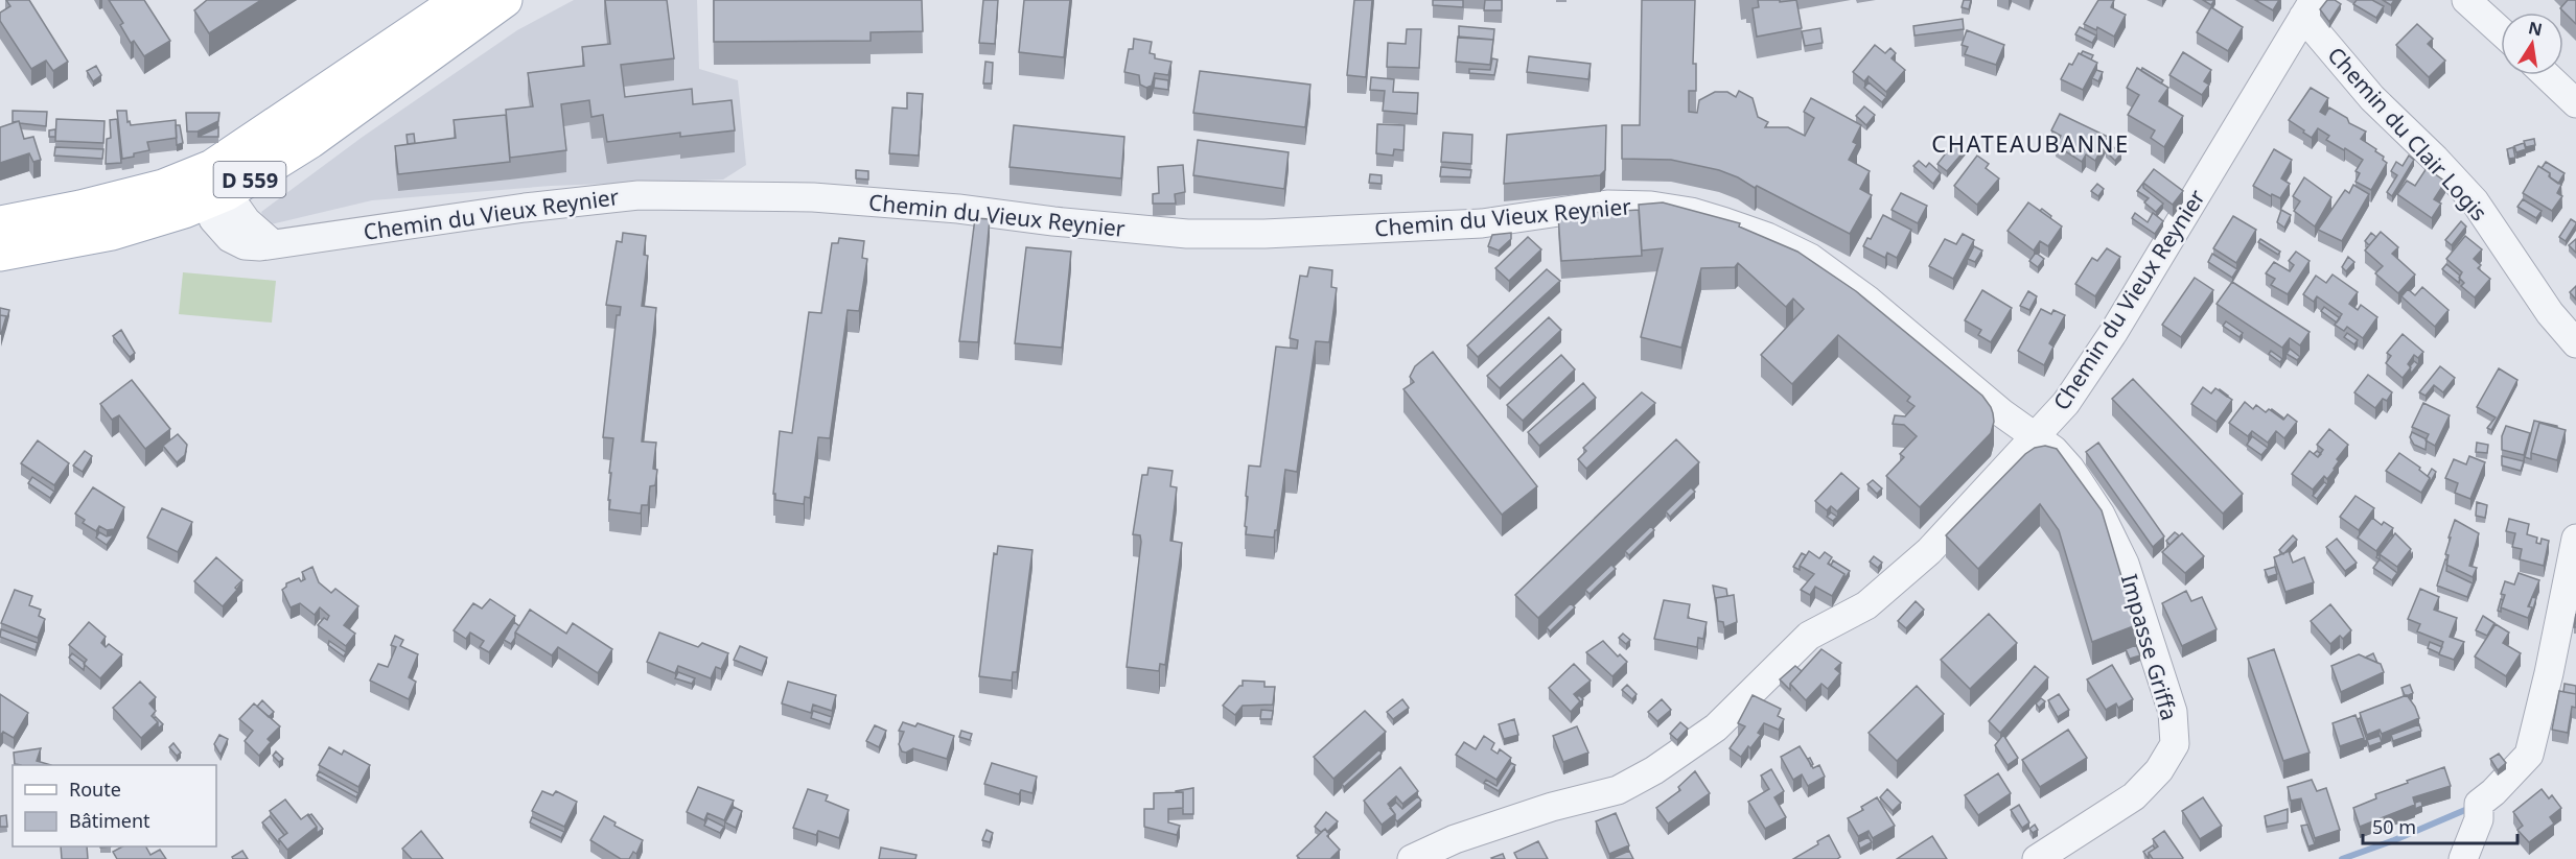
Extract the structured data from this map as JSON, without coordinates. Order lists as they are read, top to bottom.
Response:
{
  "streets": {
    "main road": ["D 559"],
    "street": ["Chemin du Clair Logis", "Chemin du Vieux Reynier", "Impasse Griffa"]
  },
  "crossings": [
    ["Chemin du Clair Logis", "Chemin du Vieux Reynier"],
    ["D 559", "Chemin du Vieux Reynier"],
    ["Chemin du Vieux Reynier", "Impasse Griffa"]
  ],
  "districts": ["CHATEAUBANNE"],
  "legend": ["Route", "Bâtiment"],
  "scale_bar": "50 m",
  "north": "top"
}
